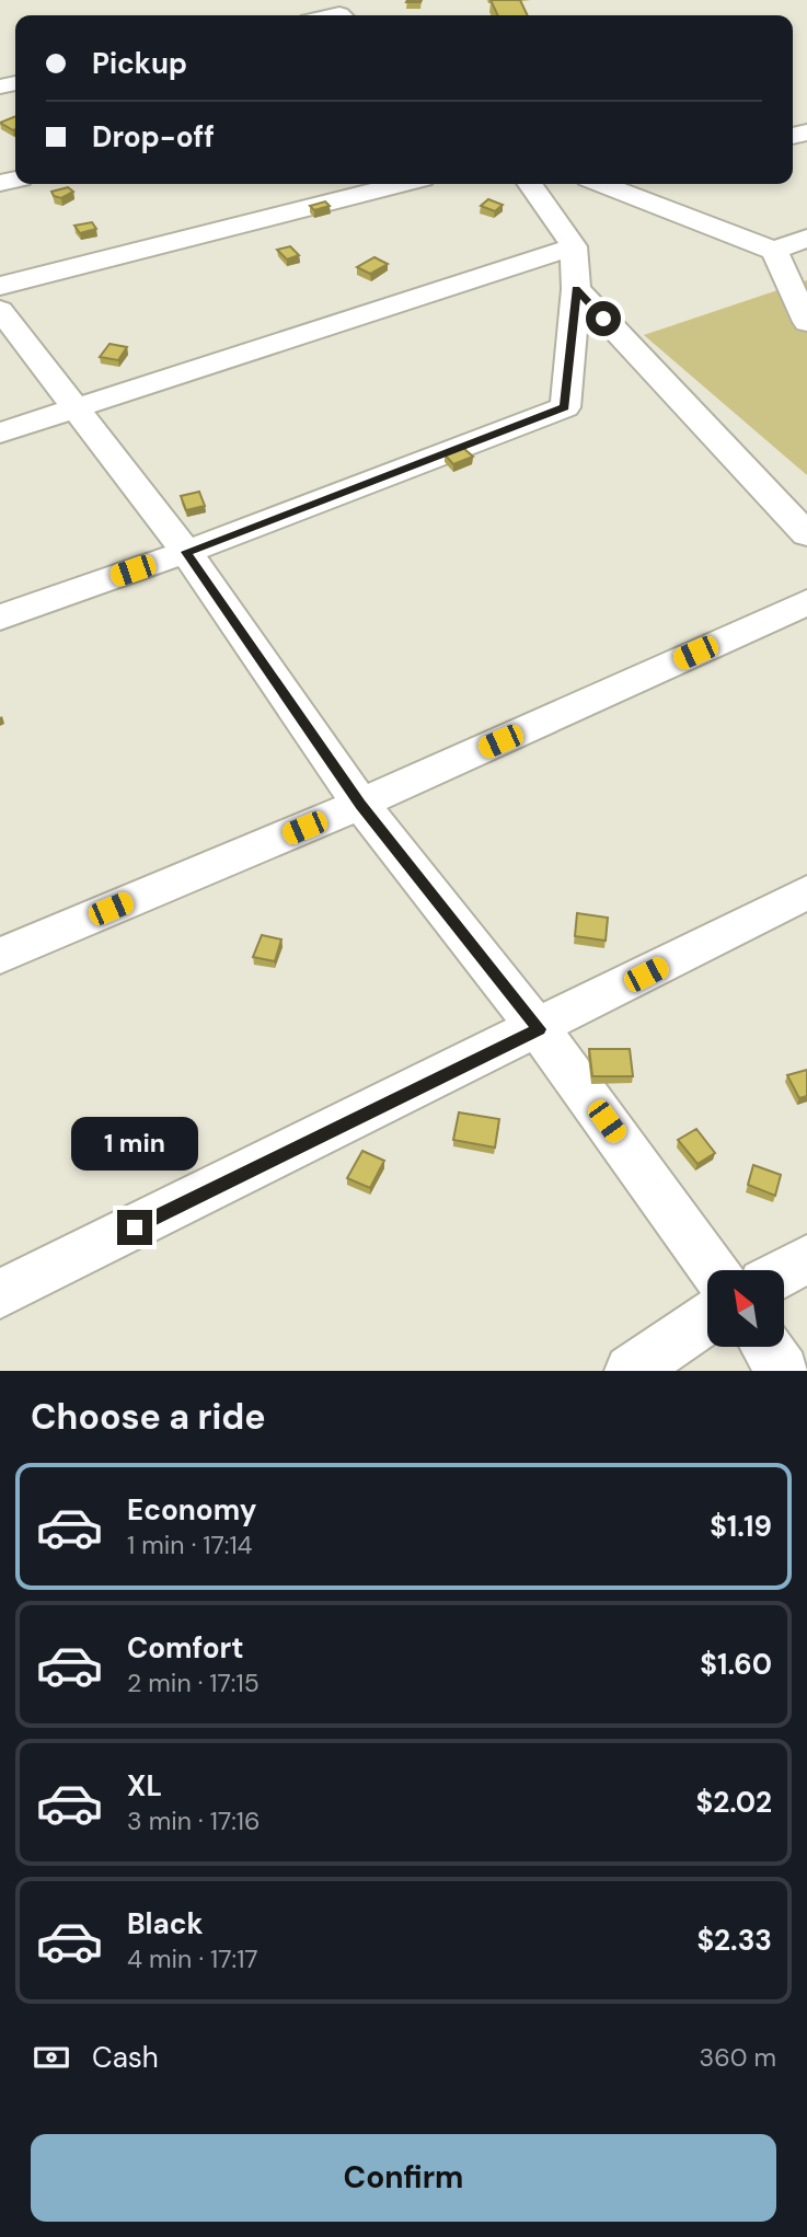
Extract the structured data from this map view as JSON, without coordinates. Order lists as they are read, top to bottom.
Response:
{
  "north": "top left",
  "page": {
    "banner": ["Pickup", "Drop-off"],
    "bubble": "1 min",
    "heading": "Choose a ride",
    "list": [
      {
        "name": "Economy",
        "note": "1 min · 17:14",
        "value": "$1.19"
      },
      {
        "name": "Comfort",
        "note": "2 min · 17:15",
        "value": "$1.60"
      },
      {
        "name": "XL",
        "note": "3 min · 17:16",
        "value": "$2.02"
      },
      {
        "name": "Black",
        "note": "4 min · 17:17",
        "value": "$2.33"
      }
    ],
    "pay": ["Cash", "360 m"],
    "buttons": "Confirm"
  }
}
